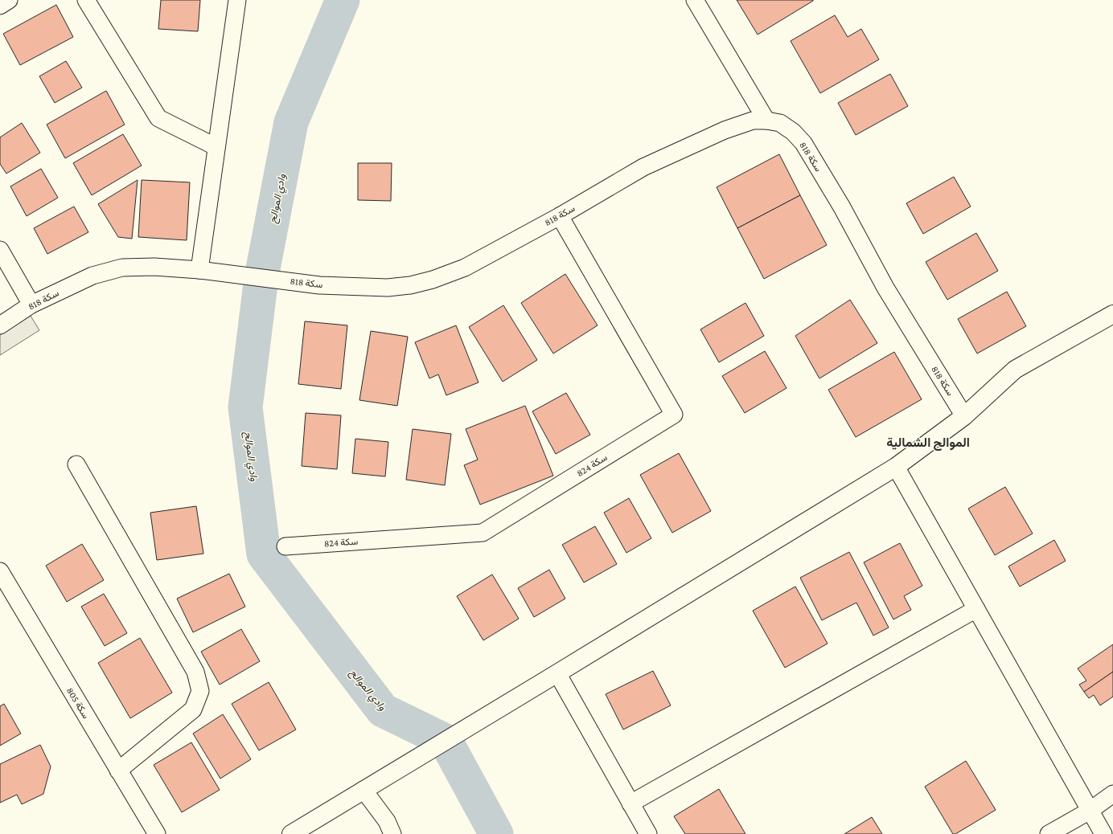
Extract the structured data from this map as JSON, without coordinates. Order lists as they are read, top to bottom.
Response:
{
  "streets": {
    "street": ["سكة 818", "سكة 824", "سكة 805"]
  },
  "crossings": [
    ["سكة 818", "سكة 824"]
  ],
  "districts": ["الموالح الشمالية"],
  "water": ["وادي الموالح"]
}
